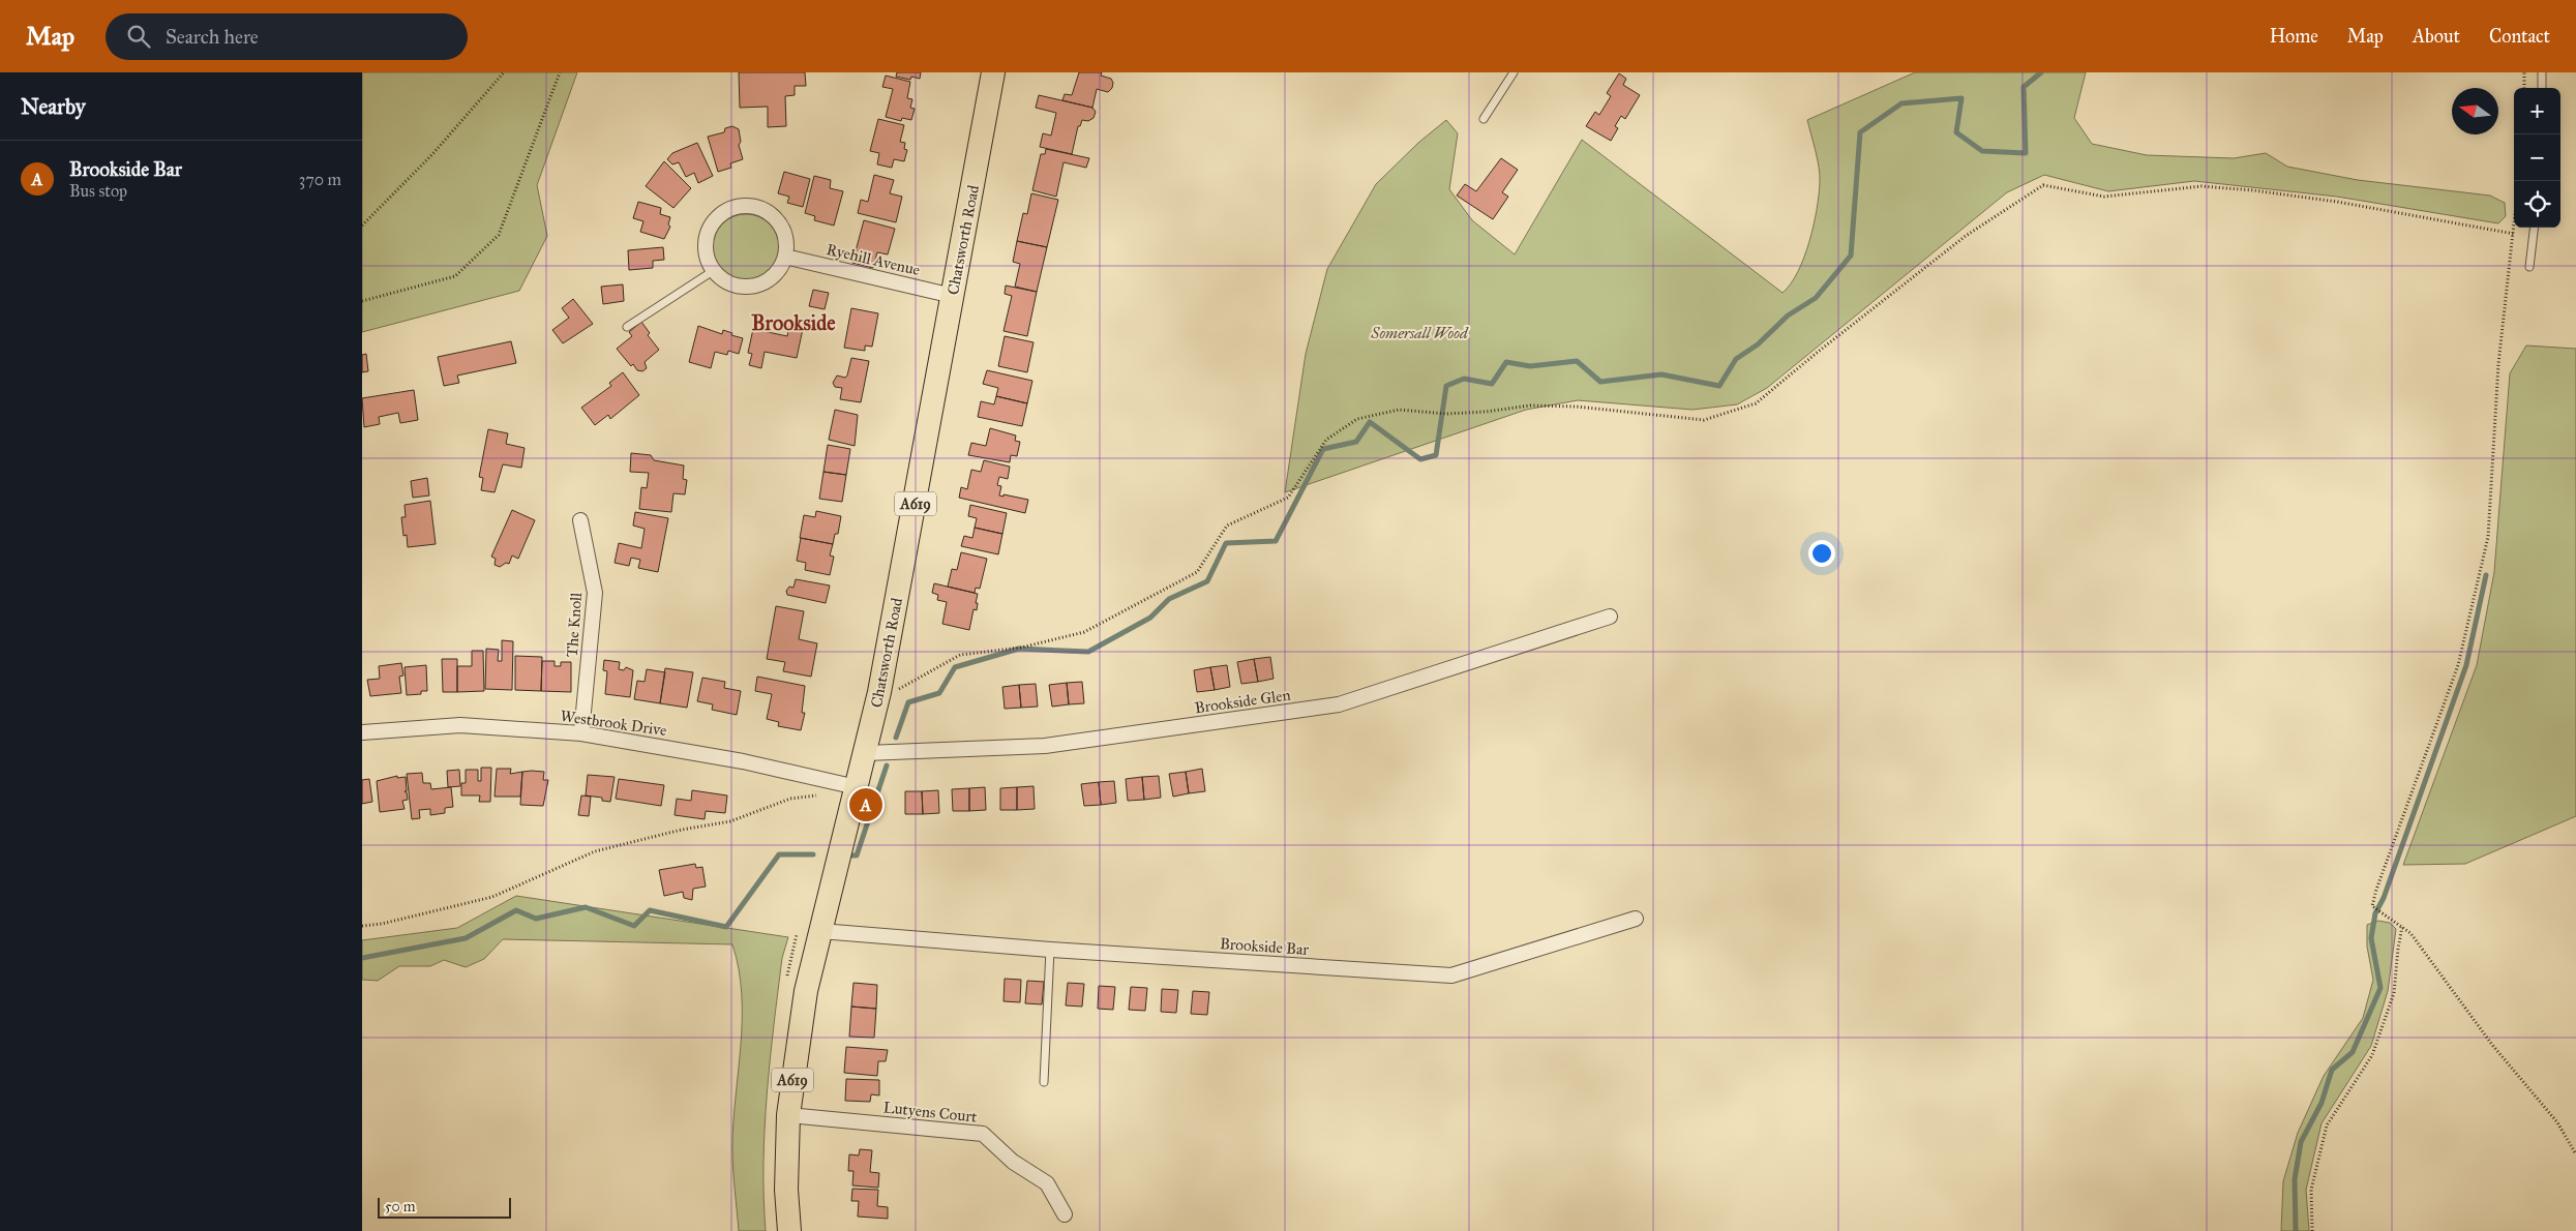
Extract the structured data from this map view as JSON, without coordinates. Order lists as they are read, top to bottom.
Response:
{
  "streets": {
    "highway": ["Chatsworth Road", "A619"],
    "street": [
      "Ryehill Avenue",
      "The Knoll",
      "Brookside Glen",
      "Westbrook Drive",
      "Brookside Bar",
      "Lutyens Court"
    ]
  },
  "crossings": [
    ["Chatsworth Road", "Ryehill Avenue"],
    ["Chatsworth Road", "Brookside Glen"],
    ["Chatsworth Road", "Westbrook Drive"],
    ["Chatsworth Road", "Brookside Bar"],
    ["Chatsworth Road", "Lutyens Court"],
    ["The Knoll", "Westbrook Drive"]
  ],
  "districts": ["Brookside"],
  "parks": ["Somersall Wood"],
  "scale_bar": "50 m",
  "north": "left",
  "page": {
    "header": "Map",
    "search": "Search here",
    "nav": [
      "Home",
      "Map",
      "About",
      "Contact"
    ],
    "heading": "Nearby",
    "map_buttons": ["+", "−"],
    "list": [
      {
        "mark": "A",
        "name": "Brookside Bar",
        "note": "Bus stop",
        "value": "370 m"
      }
    ],
    "pins": "A",
    "scale": "50 m"
  }
}
